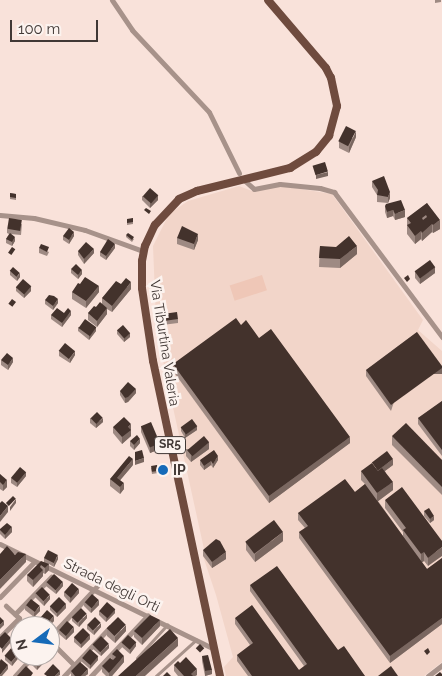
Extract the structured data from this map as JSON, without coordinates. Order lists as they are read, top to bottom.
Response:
{
  "streets": {
    "main road": ["Via Tiburtina Valeria", "SR5"],
    "street": ["Strada degli Orti"]
  },
  "crossings": [
    ["Via Tiburtina Valeria", "Strada degli Orti"]
  ],
  "places": ["IP"],
  "scale_bar": "100 m",
  "north": "left"
}
